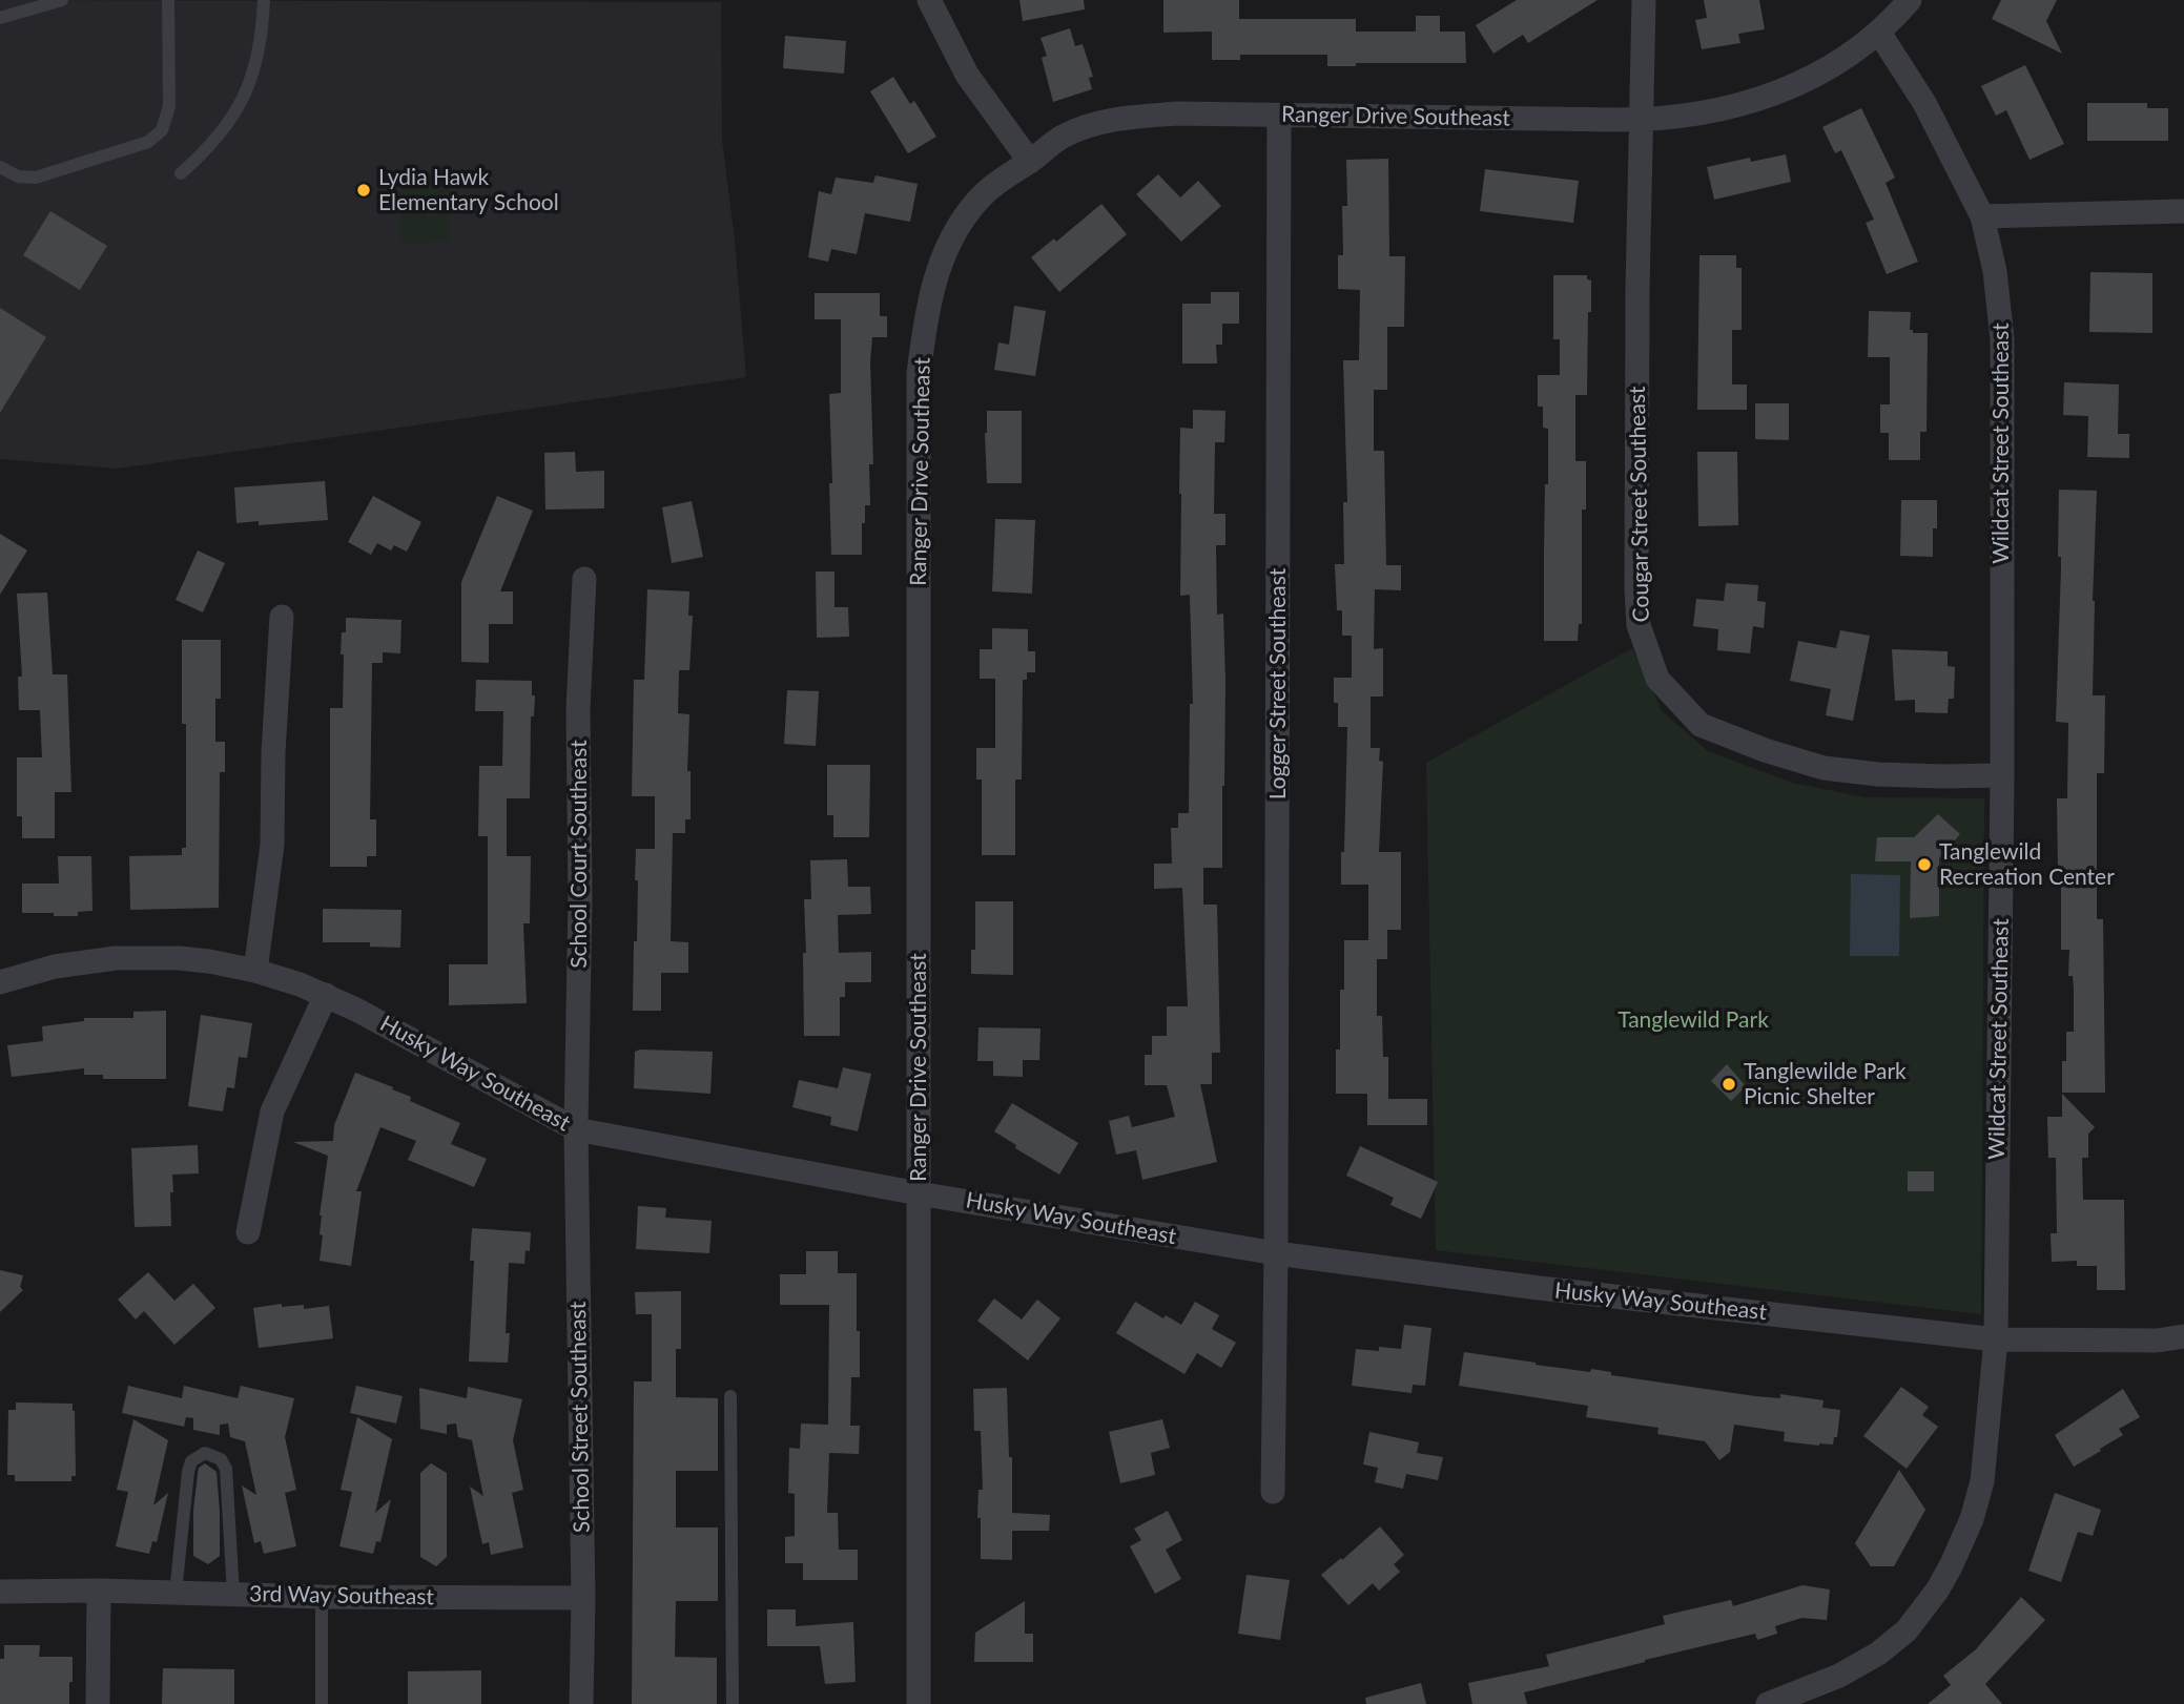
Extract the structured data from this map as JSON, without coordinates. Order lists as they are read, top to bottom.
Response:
{
  "streets": {
    "street": [
      "Ranger Drive Southeast",
      "Wildcat Street Southeast",
      "Cougar Street Southeast",
      "Logger Street Southeast",
      "School Court Southeast",
      "Husky Way Southeast",
      "School Street Southeast",
      "3rd Way Southeast"
    ]
  },
  "crossings": [
    ["Ranger Drive Southeast", "Wildcat Street Southeast"],
    ["Ranger Drive Southeast", "Cougar Street Southeast"],
    ["Ranger Drive Southeast", "Logger Street Southeast"],
    ["Ranger Drive Southeast", "Husky Way Southeast"],
    ["Wildcat Street Southeast", "Cougar Street Southeast"],
    ["Wildcat Street Southeast", "Husky Way Southeast"],
    ["Logger Street Southeast", "Husky Way Southeast"],
    ["School Court Southeast", "Husky Way Southeast"],
    ["School Court Southeast", "School Street Southeast"],
    ["Husky Way Southeast", "School Street Southeast"],
    ["School Street Southeast", "3rd Way Southeast"]
  ],
  "parks": ["Tanglewild Park"],
  "places": ["Lydia Hawk Elementary School", "Tanglewild Recreation Center", "Tanglewilde Park Picnic Shelter"]
}
